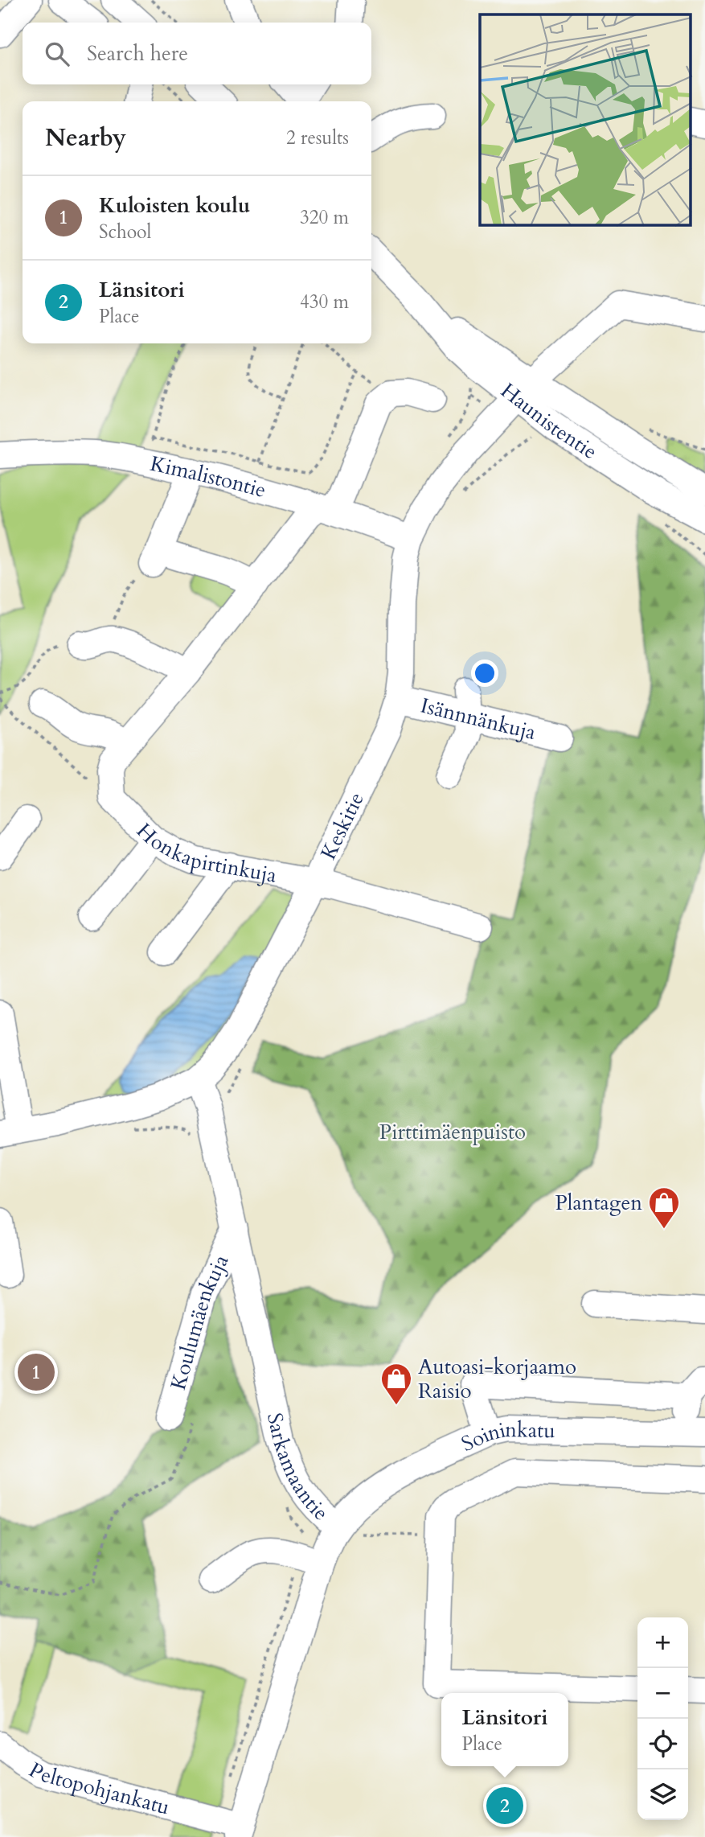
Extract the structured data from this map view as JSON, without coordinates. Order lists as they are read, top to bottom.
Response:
{
  "streets": {
    "street": [
      "Haunistentie",
      "Kimalistontie",
      "Isännnänkuja",
      "Keskitie",
      "Honkapirtinkuja",
      "Koulumäenkuja",
      "Soininkatu",
      "Sarkamaantie",
      "Peltopohjankatu"
    ]
  },
  "crossings": [
    ["Haunistentie", "Keskitie"],
    ["Kimalistontie", "Keskitie"],
    ["Isännnänkuja", "Keskitie"],
    ["Keskitie", "Honkapirtinkuja"],
    ["Keskitie", "Sarkamaantie"],
    ["Koulumäenkuja", "Sarkamaantie"],
    ["Soininkatu", "Sarkamaantie"],
    ["Sarkamaantie", "Peltopohjankatu"]
  ],
  "parks": ["Pirttimäenpuisto"],
  "places": {
    "shop": ["Plantagen", "Autoasi-korjaamo Raisio"]
  },
  "page": {
    "search": "Search here",
    "heading": ["Nearby", "2 results"],
    "list": [
      {
        "mark": "1",
        "name": "Kuloisten koulu",
        "note": "School",
        "value": "320 m"
      },
      {
        "mark": "2",
        "name": "Länsitori",
        "note": "Place",
        "value": "430 m"
      }
    ],
    "pins": ["1", "2"],
    "map_buttons": ["+", "−"],
    "popup": ["Länsitori", "Place"]
  }
}
